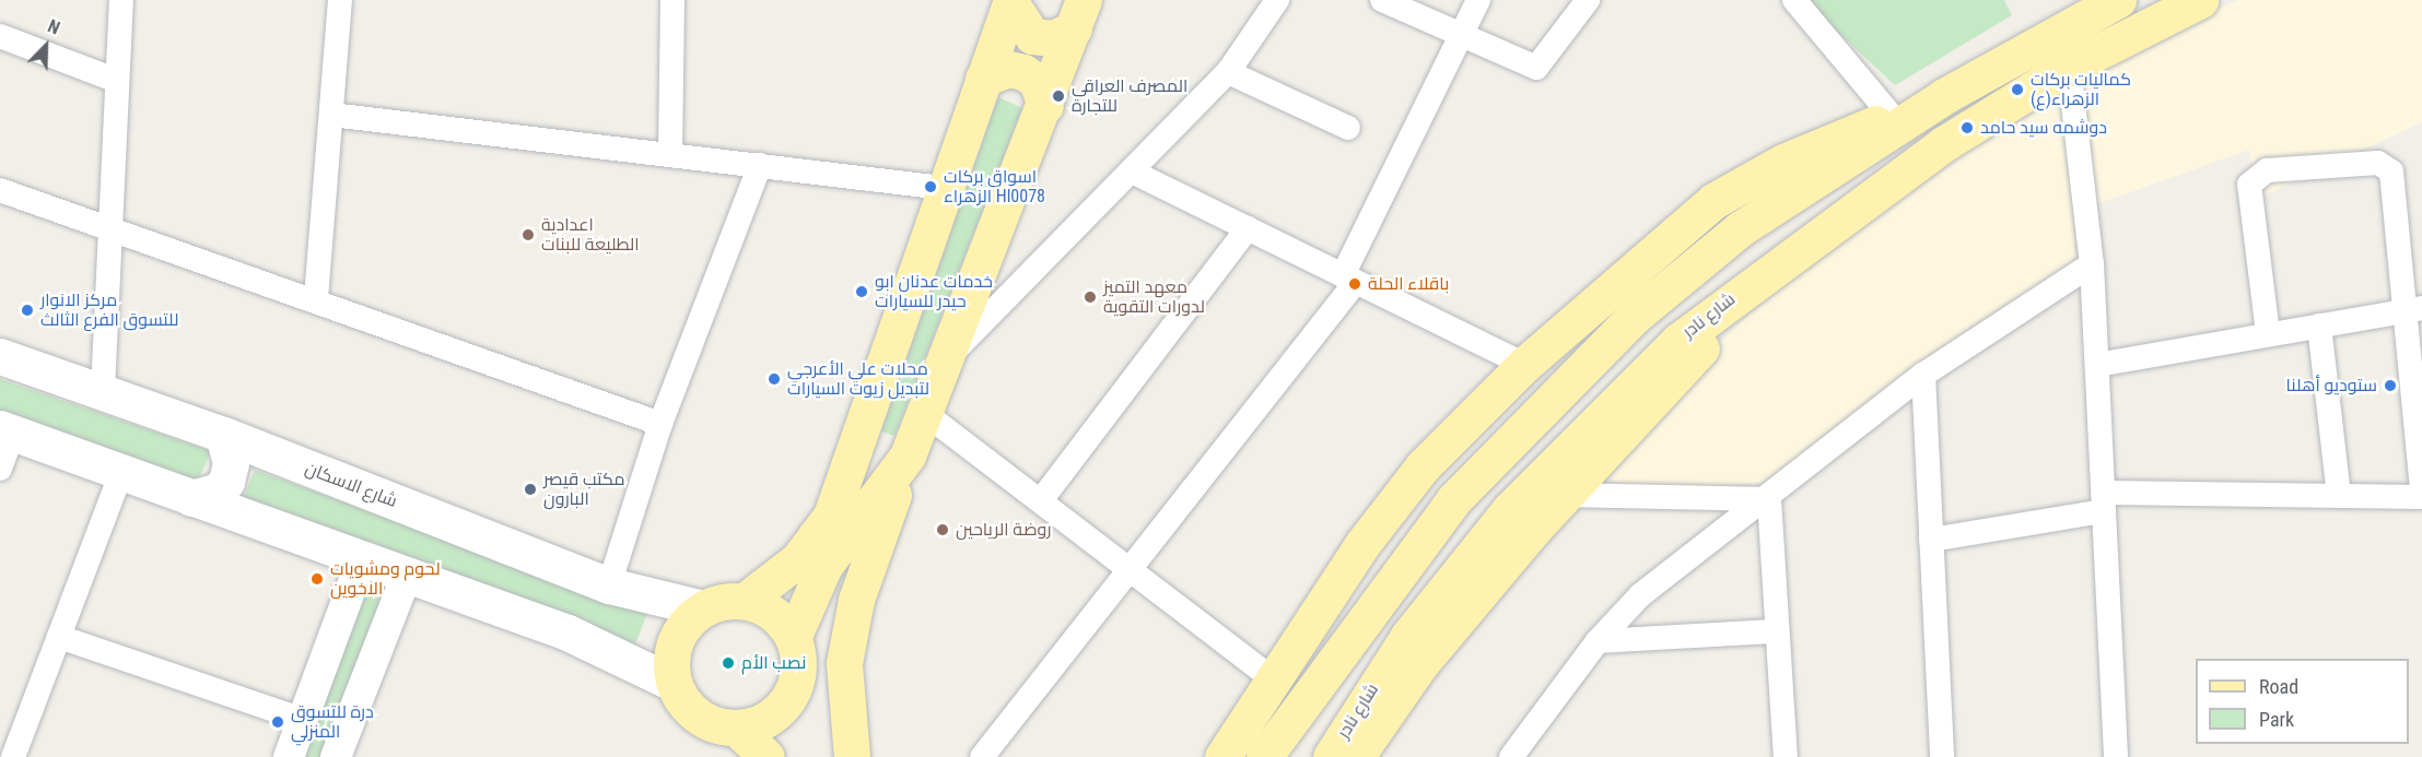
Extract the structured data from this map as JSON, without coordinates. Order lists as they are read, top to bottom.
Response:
{
  "streets": {
    "main road": ["شارع نادر", "شارع الاسكان"]
  },
  "places": [
    "كماليات بركات الزهراء(ع)",
    "المصرف العراقي للتجارة",
    "دوشمه سيد حامد",
    "اسواق بركات الزهراء Hl0078",
    "اعدادية الطليعة للبنات",
    "باقلاء الحلة",
    "خدمات عدنان ابو حيدر للسيارات",
    "معهد التميز لدورات التقوية",
    "مركز الانوار للتسوق الفرع الثالث",
    "محلات علي الأعرجي لتبديل زيوت السيارات",
    "ستوديو أهلنا",
    "مكتب قيصر البارون",
    "روضة الرياحين",
    "لحوم ومشويات الاخوين",
    "نصب الأم",
    "درة للتسوق المنزلي"
  ],
  "legend": ["Road", "Park"],
  "north": "top right"
}
